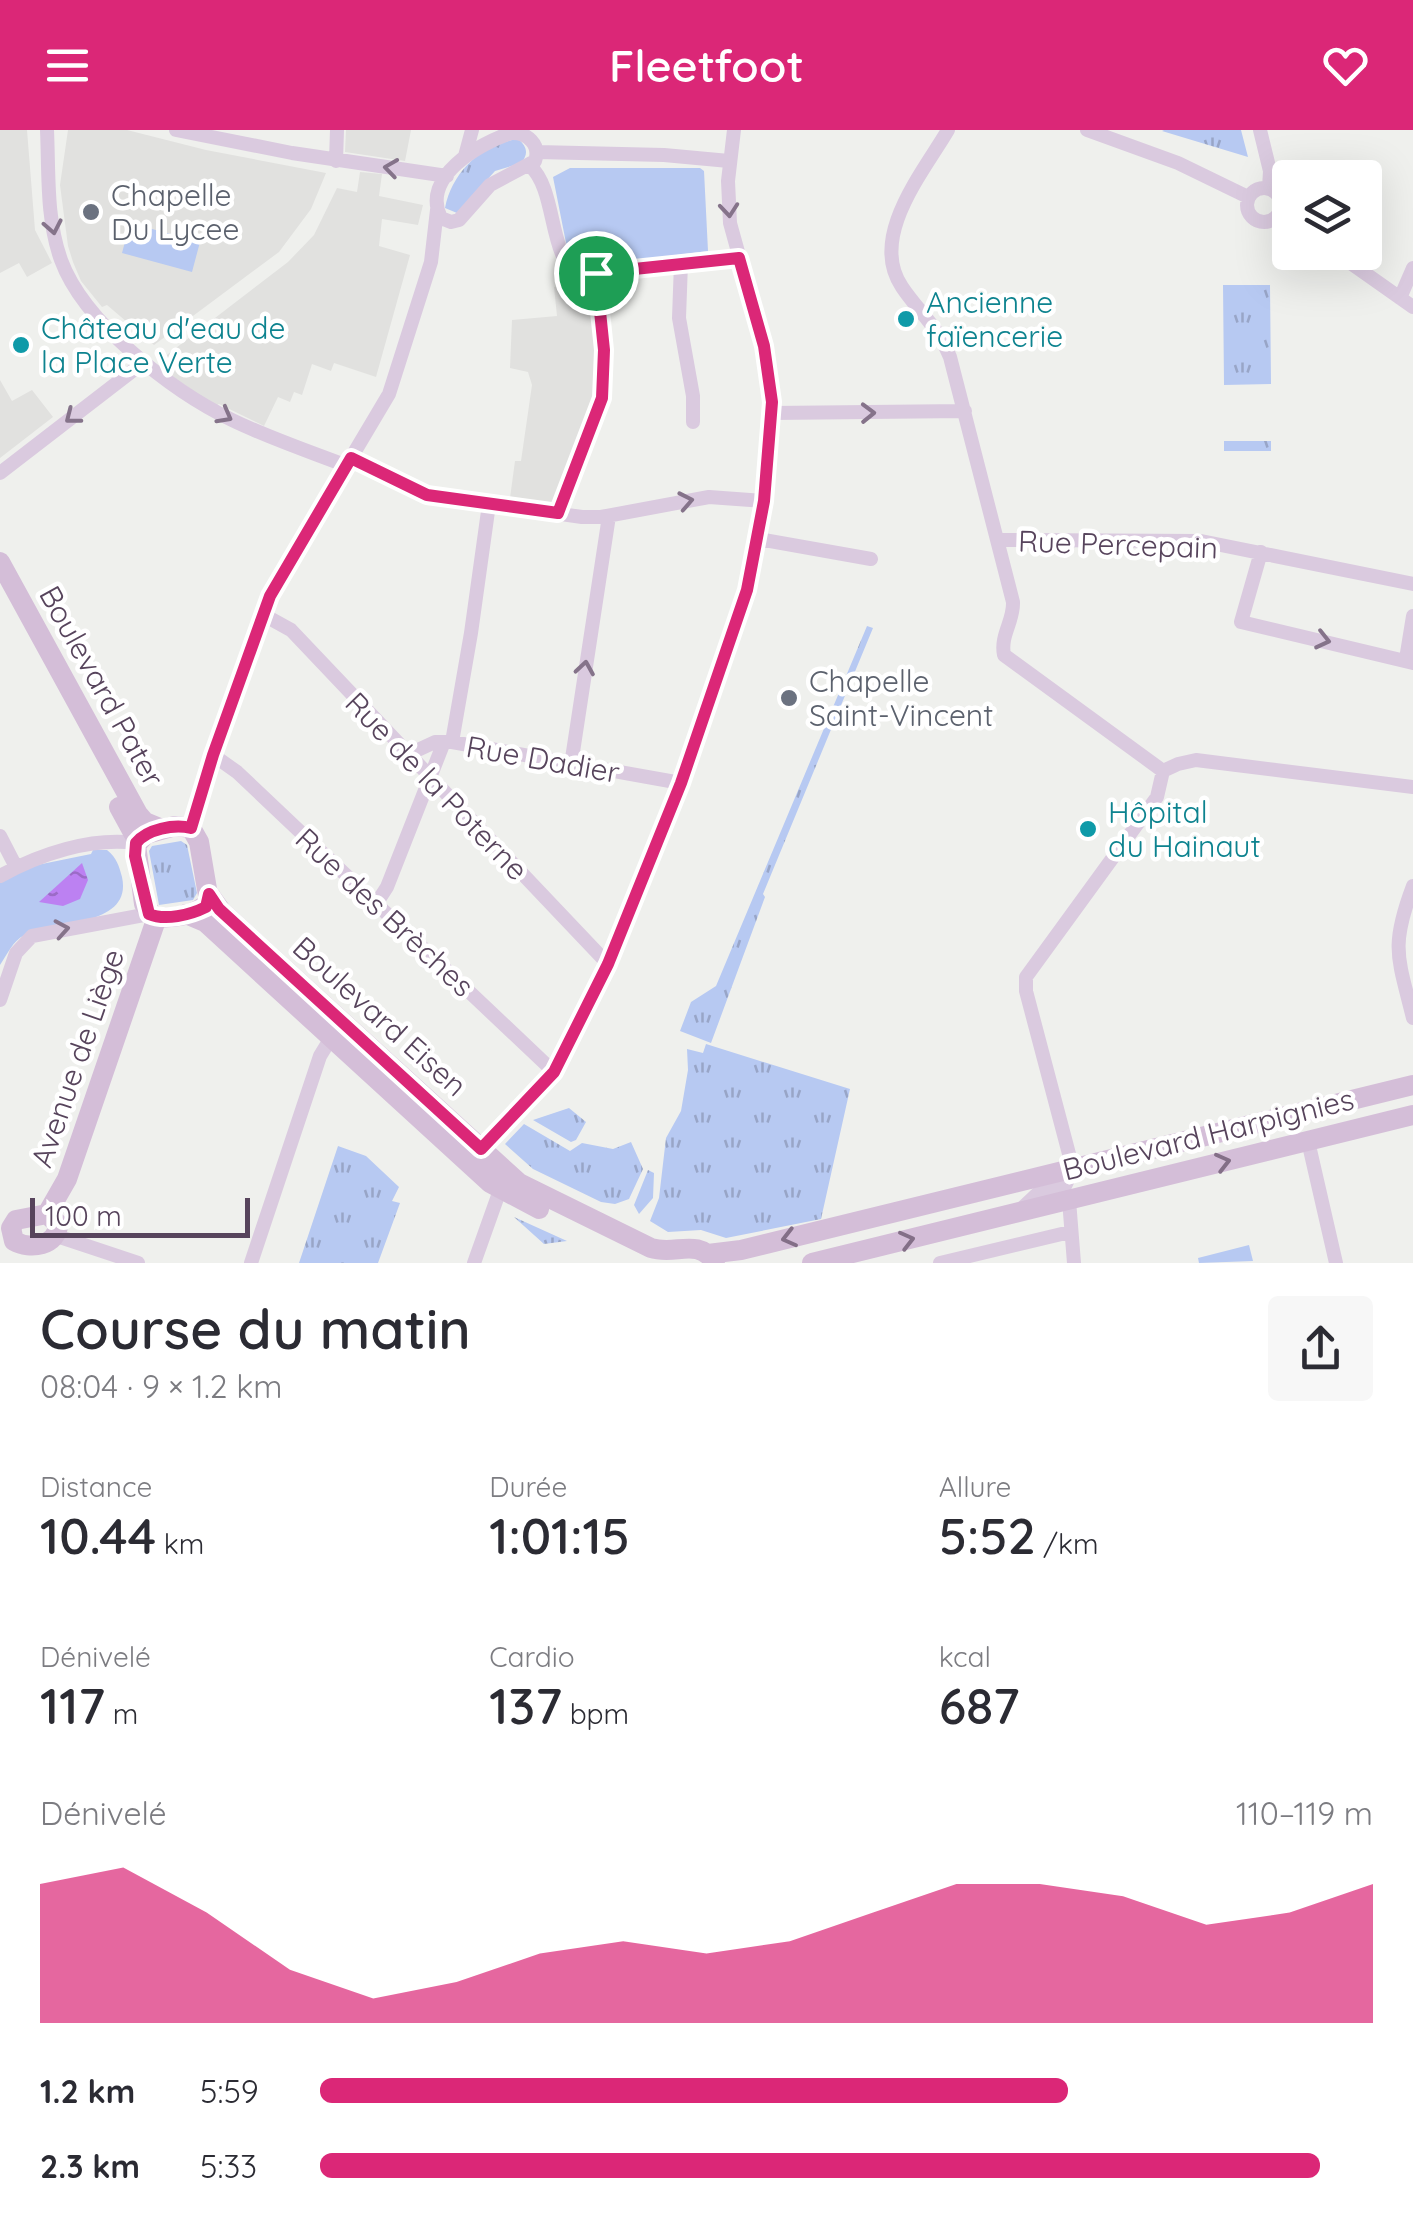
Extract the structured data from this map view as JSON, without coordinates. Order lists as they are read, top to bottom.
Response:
{
  "streets": {
    "main road": [
      "Boulevard Pater",
      "Boulevard Eisen",
      "Avenue de Liège",
      "Boulevard Harpignies"
    ],
    "street": [
      "Rue Percepain",
      "Rue Dadier",
      "Rue de la Poterne",
      "Rue des Brèches"
    ]
  },
  "crossings": [
    ["Boulevard Pater", "Boulevard Eisen"],
    ["Boulevard Pater", "Avenue de Liège"],
    ["Rue Dadier", "Rue de la Poterne"],
    ["Boulevard Eisen", "Avenue de Liège"],
    ["Boulevard Eisen", "Boulevard Harpignies"]
  ],
  "places": [
    "Chapelle Du Lycee",
    "Ancienne faïencerie",
    "Château d'eau de la Place Verte",
    "Chapelle Saint-Vincent",
    "Hôpital du Hainaut"
  ],
  "scale_bar": "100 m",
  "page": {
    "header": "Fleetfoot",
    "scale": "100 m",
    "heading": ["Course du matin", "08:04 · 9 × 1.2 km"],
    "stats": [
      ["Distance", "10.44 km"],
      ["Durée", "1:01:15"],
      ["Allure", "5:52 /km"],
      ["Dénivelé", "117 m"],
      ["Cardio", "137 bpm"],
      ["kcal", "687"]
    ],
    "chart": ["Dénivelé", "110–119 m"],
    "list": [
      {
        "name": "1.2 km",
        "note": "5:59"
      },
      {
        "name": "2.3 km",
        "note": "5:33"
      }
    ]
  }
}
